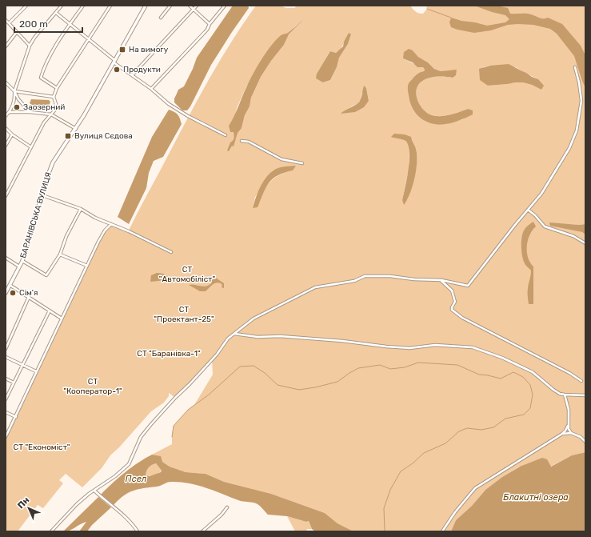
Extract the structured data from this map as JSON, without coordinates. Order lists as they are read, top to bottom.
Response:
{
  "streets": {
    "main road": ["БАРАНІВСЬКА ВУЛИЦЯ"]
  },
  "water": ["Псел", "Блакитні озера"],
  "parks": [
    "СТ \"Автомобіліст\"",
    "СТ \"Проектант-25\"",
    "СТ \"Баранівка-1\"",
    "СТ \"Кооператор-1\"",
    "СТ \"Економіст\""
  ],
  "places": {
    "transit": ["На вимогу", "Вулиця Сєдова"],
    "other": ["Продукти", "Заозерний", "Сім'я"]
  },
  "scale_bar": "200 m",
  "north": "top left"
}
